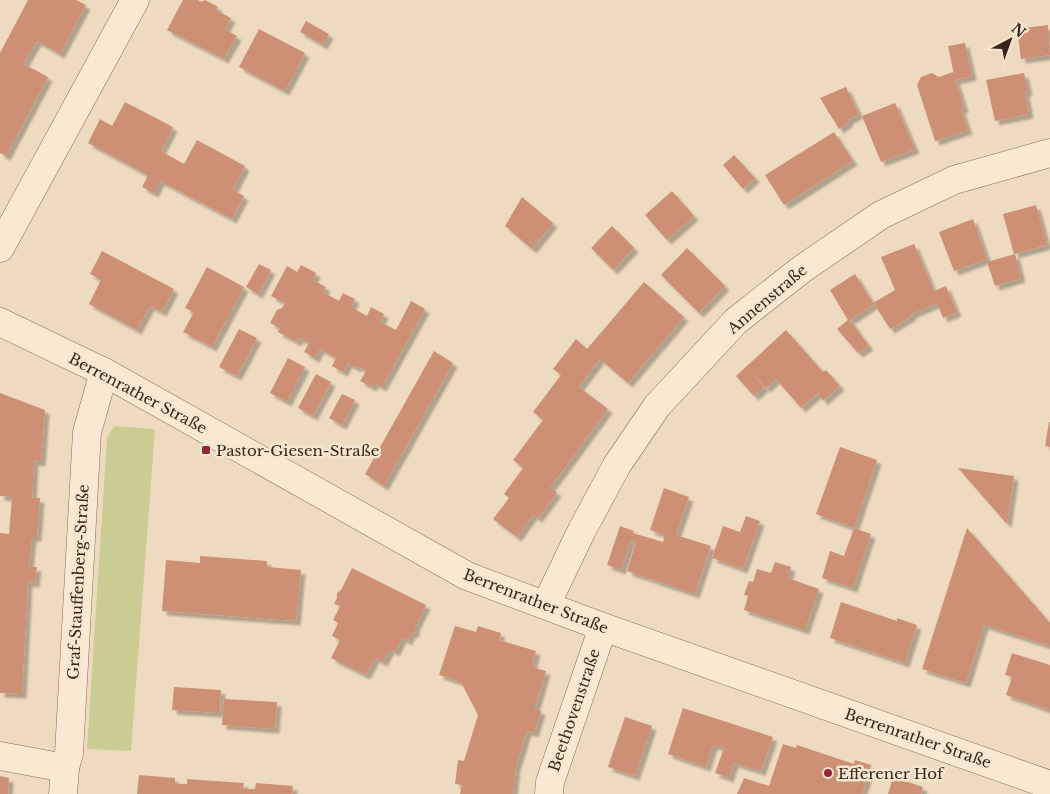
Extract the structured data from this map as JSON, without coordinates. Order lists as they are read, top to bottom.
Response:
{
  "streets": {
    "street": [
      "Annenstraße",
      "Berrenrather Straße",
      "Graf-Stauffenberg-Straße",
      "Beethovenstraße"
    ]
  },
  "crossings": [
    ["Annenstraße", "Berrenrather Straße"],
    ["Berrenrather Straße", "Graf-Stauffenberg-Straße"],
    ["Berrenrather Straße", "Beethovenstraße"]
  ],
  "places": {
    "transit": ["Pastor-Giesen-Straße"],
    "other": ["Efferener Hof"]
  },
  "north": "top right"
}
